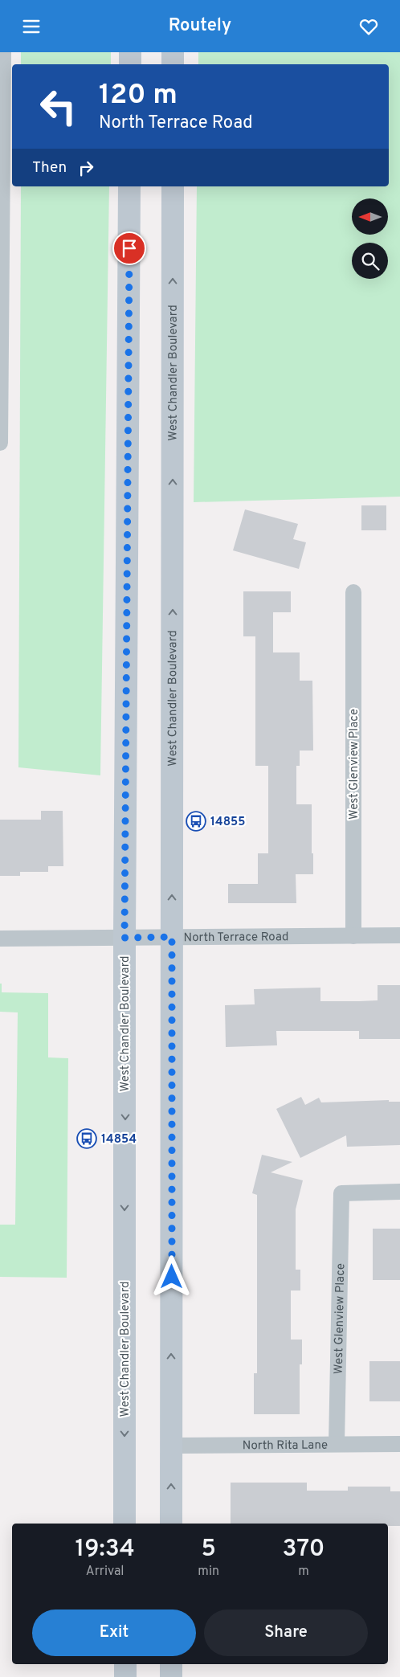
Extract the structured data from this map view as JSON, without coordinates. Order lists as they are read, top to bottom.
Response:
{
  "streets": {
    "main road": ["West Chandler Boulevard"],
    "street": ["West Glenview Place", "North Terrace Road", "North Rita Lane"]
  },
  "crossings": [
    ["West Chandler Boulevard", "North Terrace Road"],
    ["West Chandler Boulevard", "North Rita Lane"],
    ["West Glenview Place", "North Terrace Road"],
    ["West Glenview Place", "North Rita Lane"]
  ],
  "places": {
    "bus stop": ["14855", "14854"]
  },
  "north": "left",
  "page": {
    "header": "Routely",
    "turn": ["120 m", "North Terrace Road"],
    "then": "Then",
    "eta": [
      "19:34",
      "Arrival",
      "5",
      "min",
      "370",
      "m"
    ],
    "buttons": ["Exit", "Share"]
  }
}
